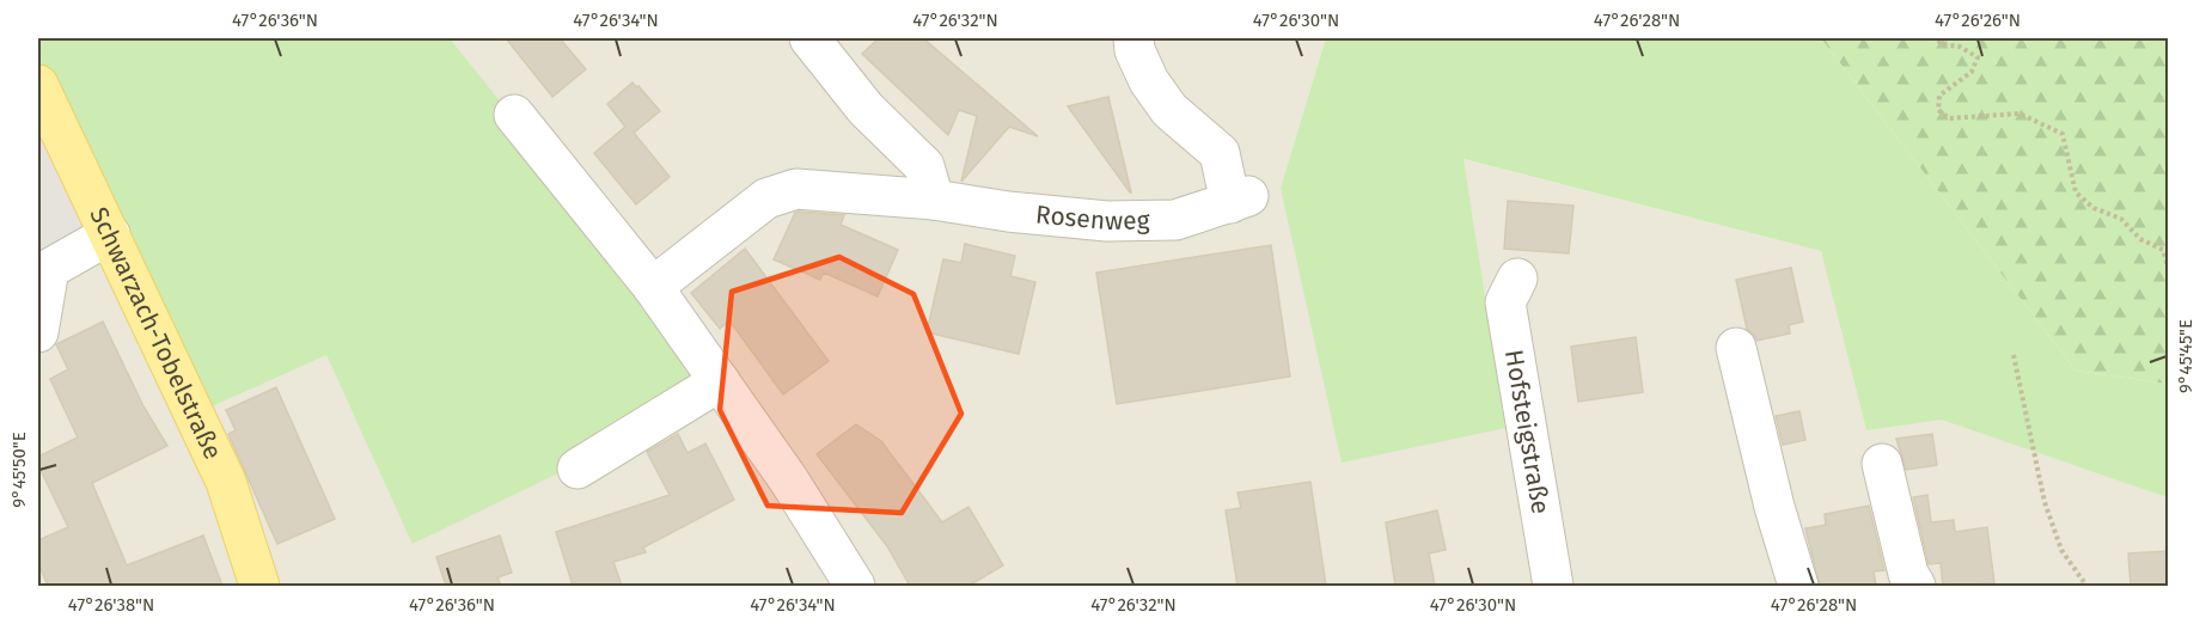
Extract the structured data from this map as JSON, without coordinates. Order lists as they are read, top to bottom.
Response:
{
  "streets": {
    "main road": ["Schwarzach-Tobelstraße"],
    "street": ["Rosenweg", "Hofsteigstraße"]
  },
  "coordinates": [
    "47°26'36\"N",
    "47°26'34\"N",
    "47°26'32\"N",
    "47°26'30\"N",
    "47°26'28\"N",
    "47°26'26\"N",
    "9°45'45\"E",
    "9°45'50\"E",
    "47°26'38\"N"
  ]
}
